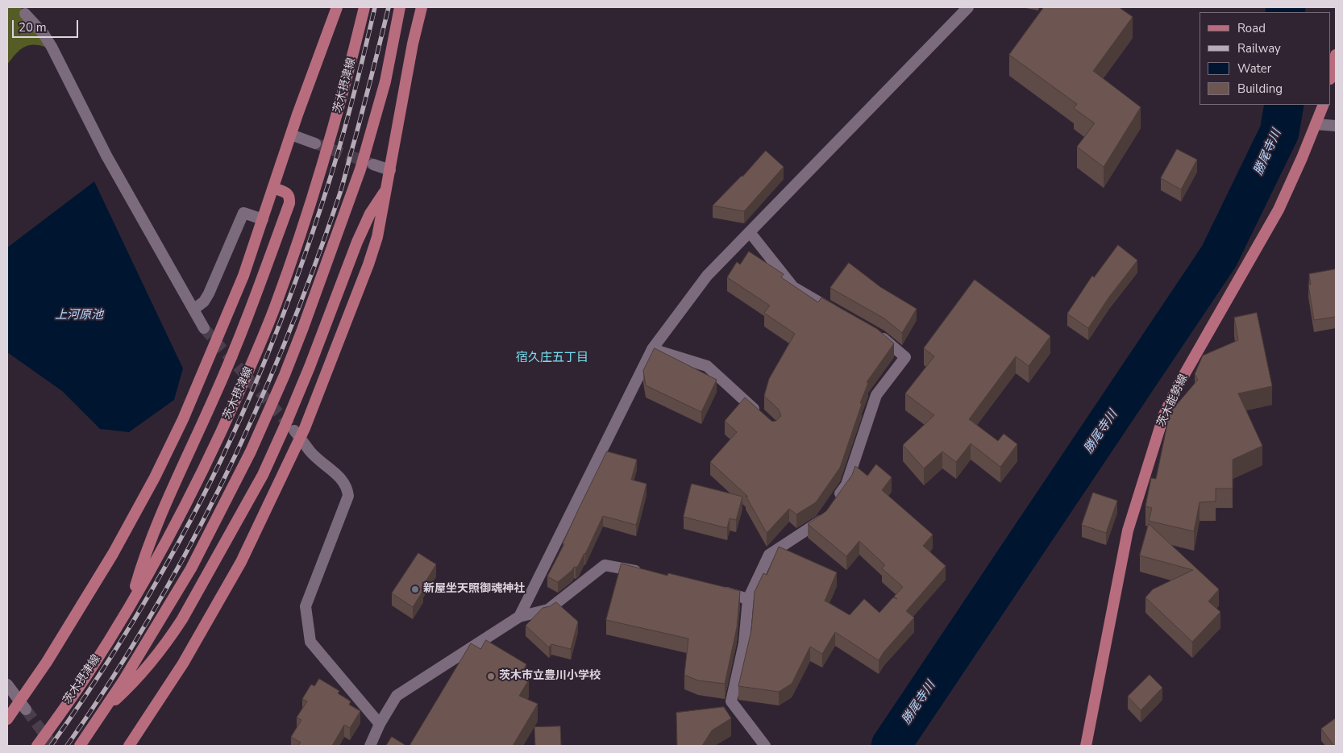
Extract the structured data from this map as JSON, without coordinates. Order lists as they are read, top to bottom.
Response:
{
  "streets": {
    "main road": ["茨木摂津線", "茨木能勢線"]
  },
  "districts": ["宿久庄五丁目"],
  "water": ["勝尾寺川", "上河原池"],
  "places": ["新屋坐天照御魂神社", "茨木市立豊川小学校"],
  "legend": [
    "Road",
    "Railway",
    "Water",
    "Building"
  ],
  "scale_bar": "20 m"
}
